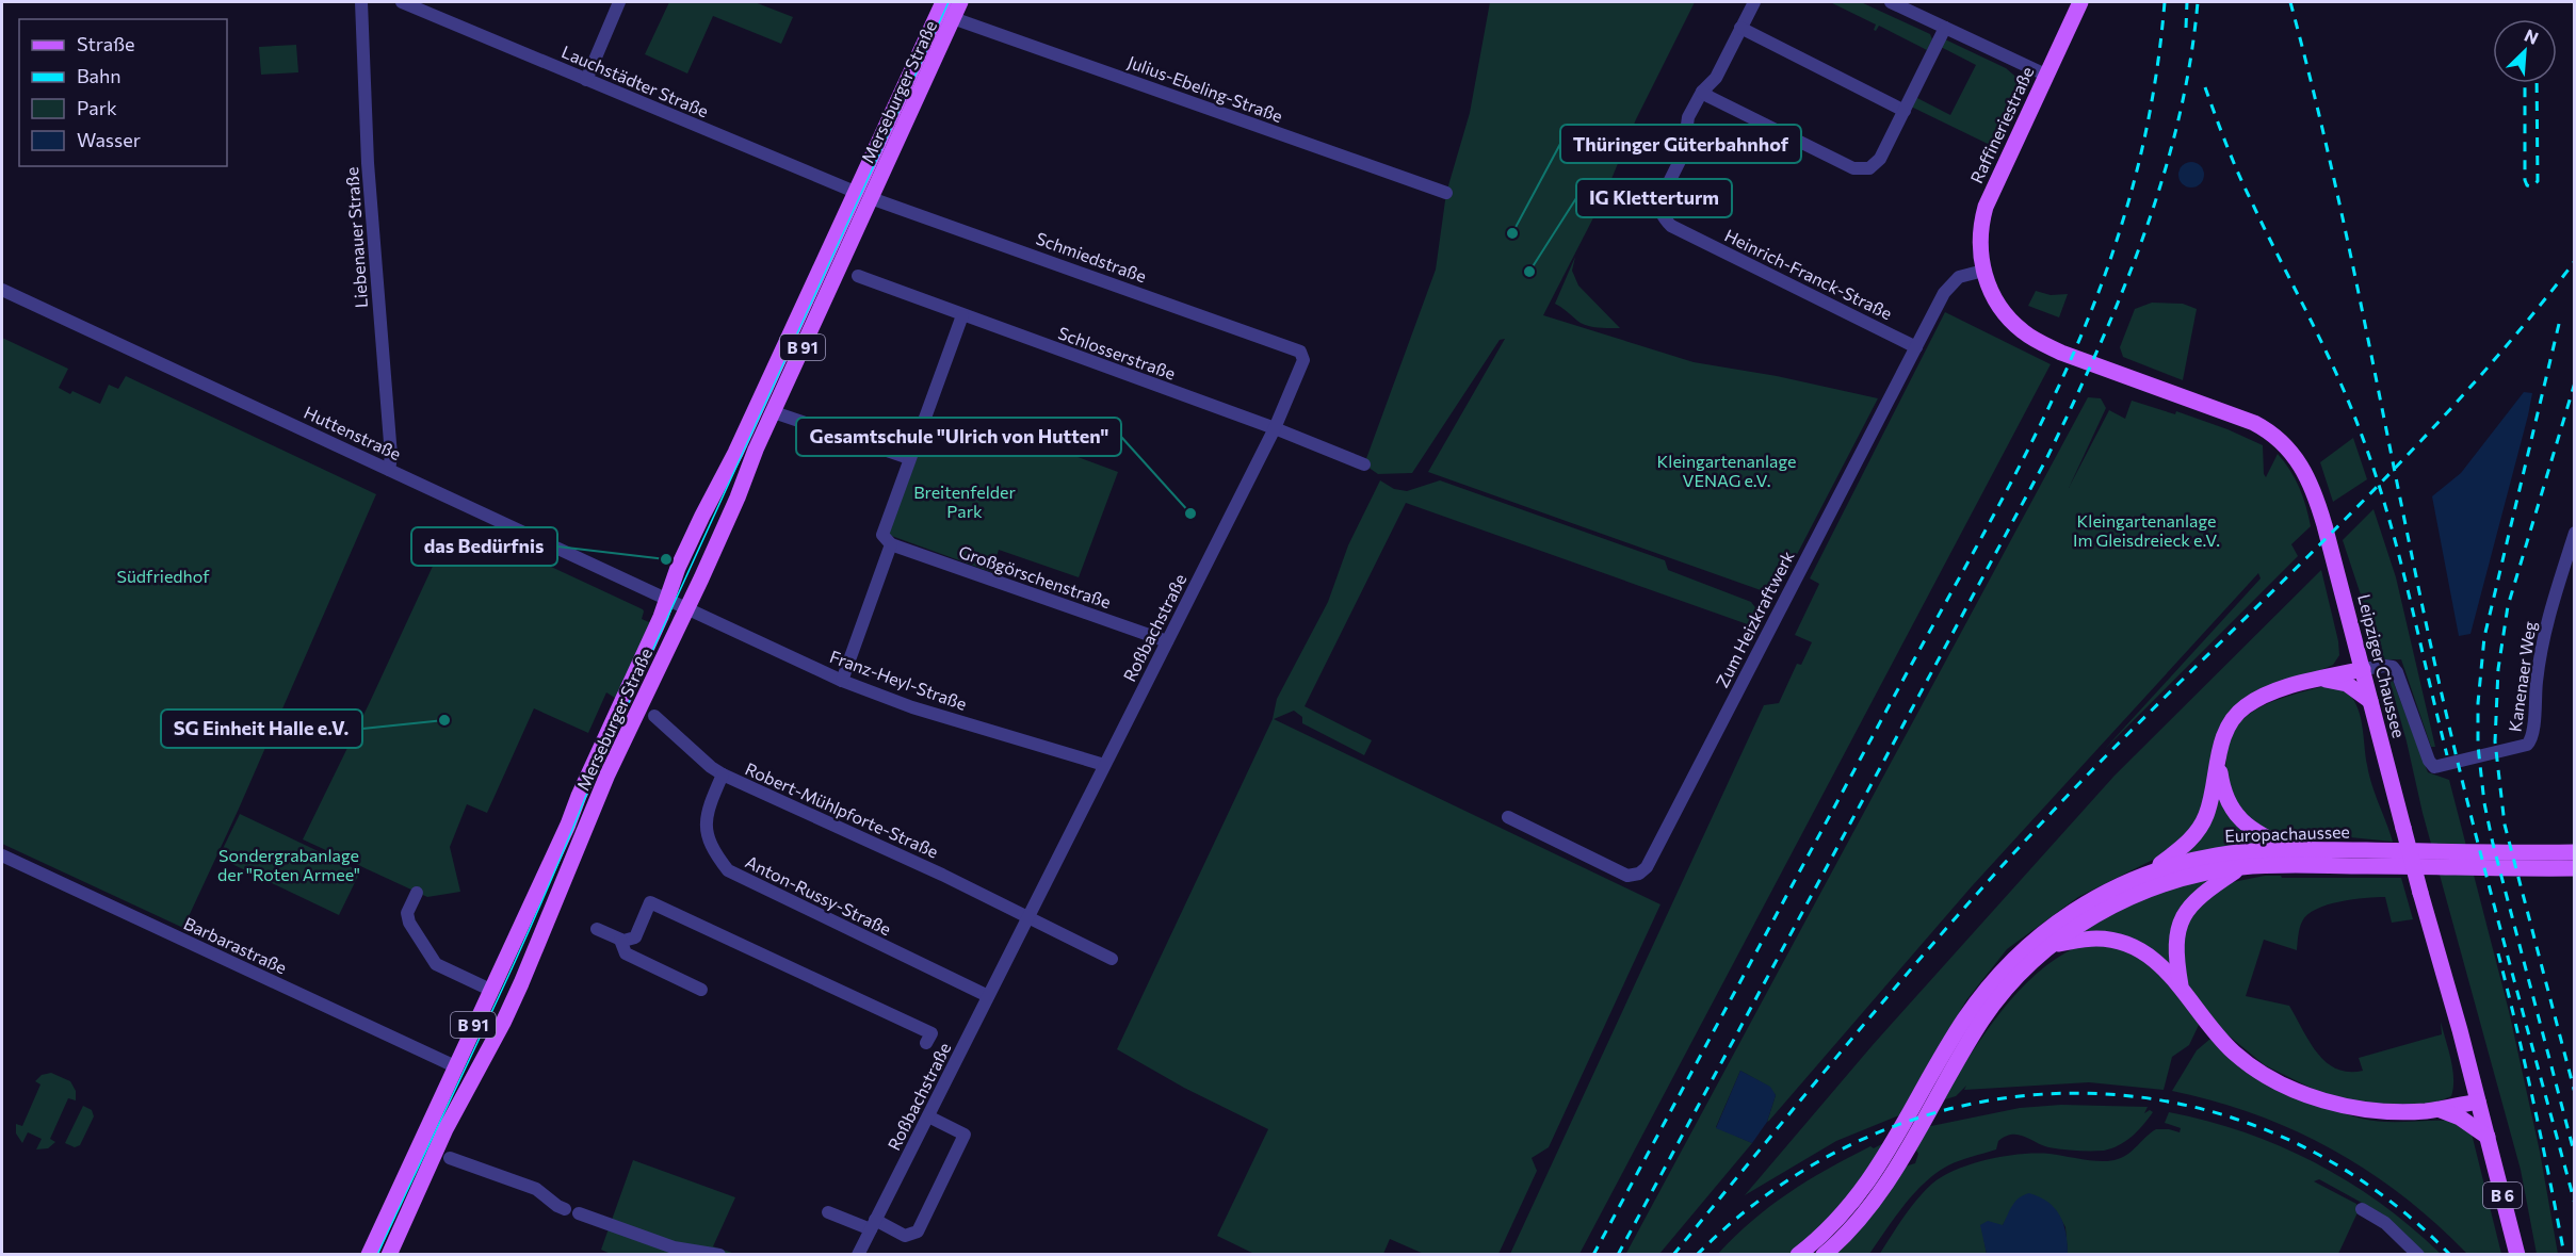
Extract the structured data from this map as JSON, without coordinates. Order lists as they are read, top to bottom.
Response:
{
  "streets": {
    "main road": [
      "Merseburger Straße",
      "Raffineriestraße",
      "B 91",
      "Leipziger Chaussee",
      "Europachaussee",
      "B 6"
    ],
    "street": [
      "Lauchstädter Straße",
      "Julius-Ebeling-Straße",
      "Liebenauer Straße",
      "Schmiedstraße",
      "Heinrich-Franck-Straße",
      "Schlosserstraße",
      "Huttenstraße",
      "Großgörschenstraße",
      "Zum Heizkraftwerk",
      "Roßbachstraße",
      "Kanenaer Weg",
      "Franz-Heyl-Straße",
      "Robert-Mühlpforte-Straße",
      "Anton-Russy-Straße",
      "Barbarastraße"
    ]
  },
  "crossings": [
    ["Lauchstädter Straße", "Merseburger Straße"],
    ["Julius-Ebeling-Straße", "Merseburger Straße"],
    ["Merseburger Straße", "Schmiedstraße"],
    ["Merseburger Straße", "Huttenstraße"],
    ["Merseburger Straße", "Franz-Heyl-Straße"],
    ["Merseburger Straße", "Barbarastraße"],
    ["Raffineriestraße", "Zum Heizkraftwerk"],
    ["Raffineriestraße", "Leipziger Chaussee"],
    ["Liebenauer Straße", "Huttenstraße"],
    ["Schmiedstraße", "Roßbachstraße"],
    ["Heinrich-Franck-Straße", "Zum Heizkraftwerk"],
    ["Schlosserstraße", "Roßbachstraße"],
    ["Huttenstraße", "Franz-Heyl-Straße"],
    ["Großgörschenstraße", "Roßbachstraße"],
    ["Zum Heizkraftwerk", "Leipziger Chaussee"],
    ["Roßbachstraße", "Franz-Heyl-Straße"],
    ["Roßbachstraße", "Robert-Mühlpforte-Straße"],
    ["Roßbachstraße", "Anton-Russy-Straße"],
    ["Leipziger Chaussee", "Kanenaer Weg"],
    ["Robert-Mühlpforte-Straße", "Anton-Russy-Straße"]
  ],
  "parks": [
    "Kleingartenanlage VENAG e.V.",
    "Breitenfelder Park",
    "Kleingartenanlage Im Gleisdreieck e.V.",
    "Südfriedhof",
    "Sondergrabanlage der \"Roten Armee\""
  ],
  "places": [
    "Thüringer Güterbahnhof",
    "IG Kletterturm",
    "Gesamtschule \"Ulrich von Hutten\"",
    "das Bedürfnis",
    "SG Einheit Halle e.V."
  ],
  "legend": [
    "Straße",
    "Bahn",
    "Park",
    "Wasser"
  ],
  "north": "top right"
}
